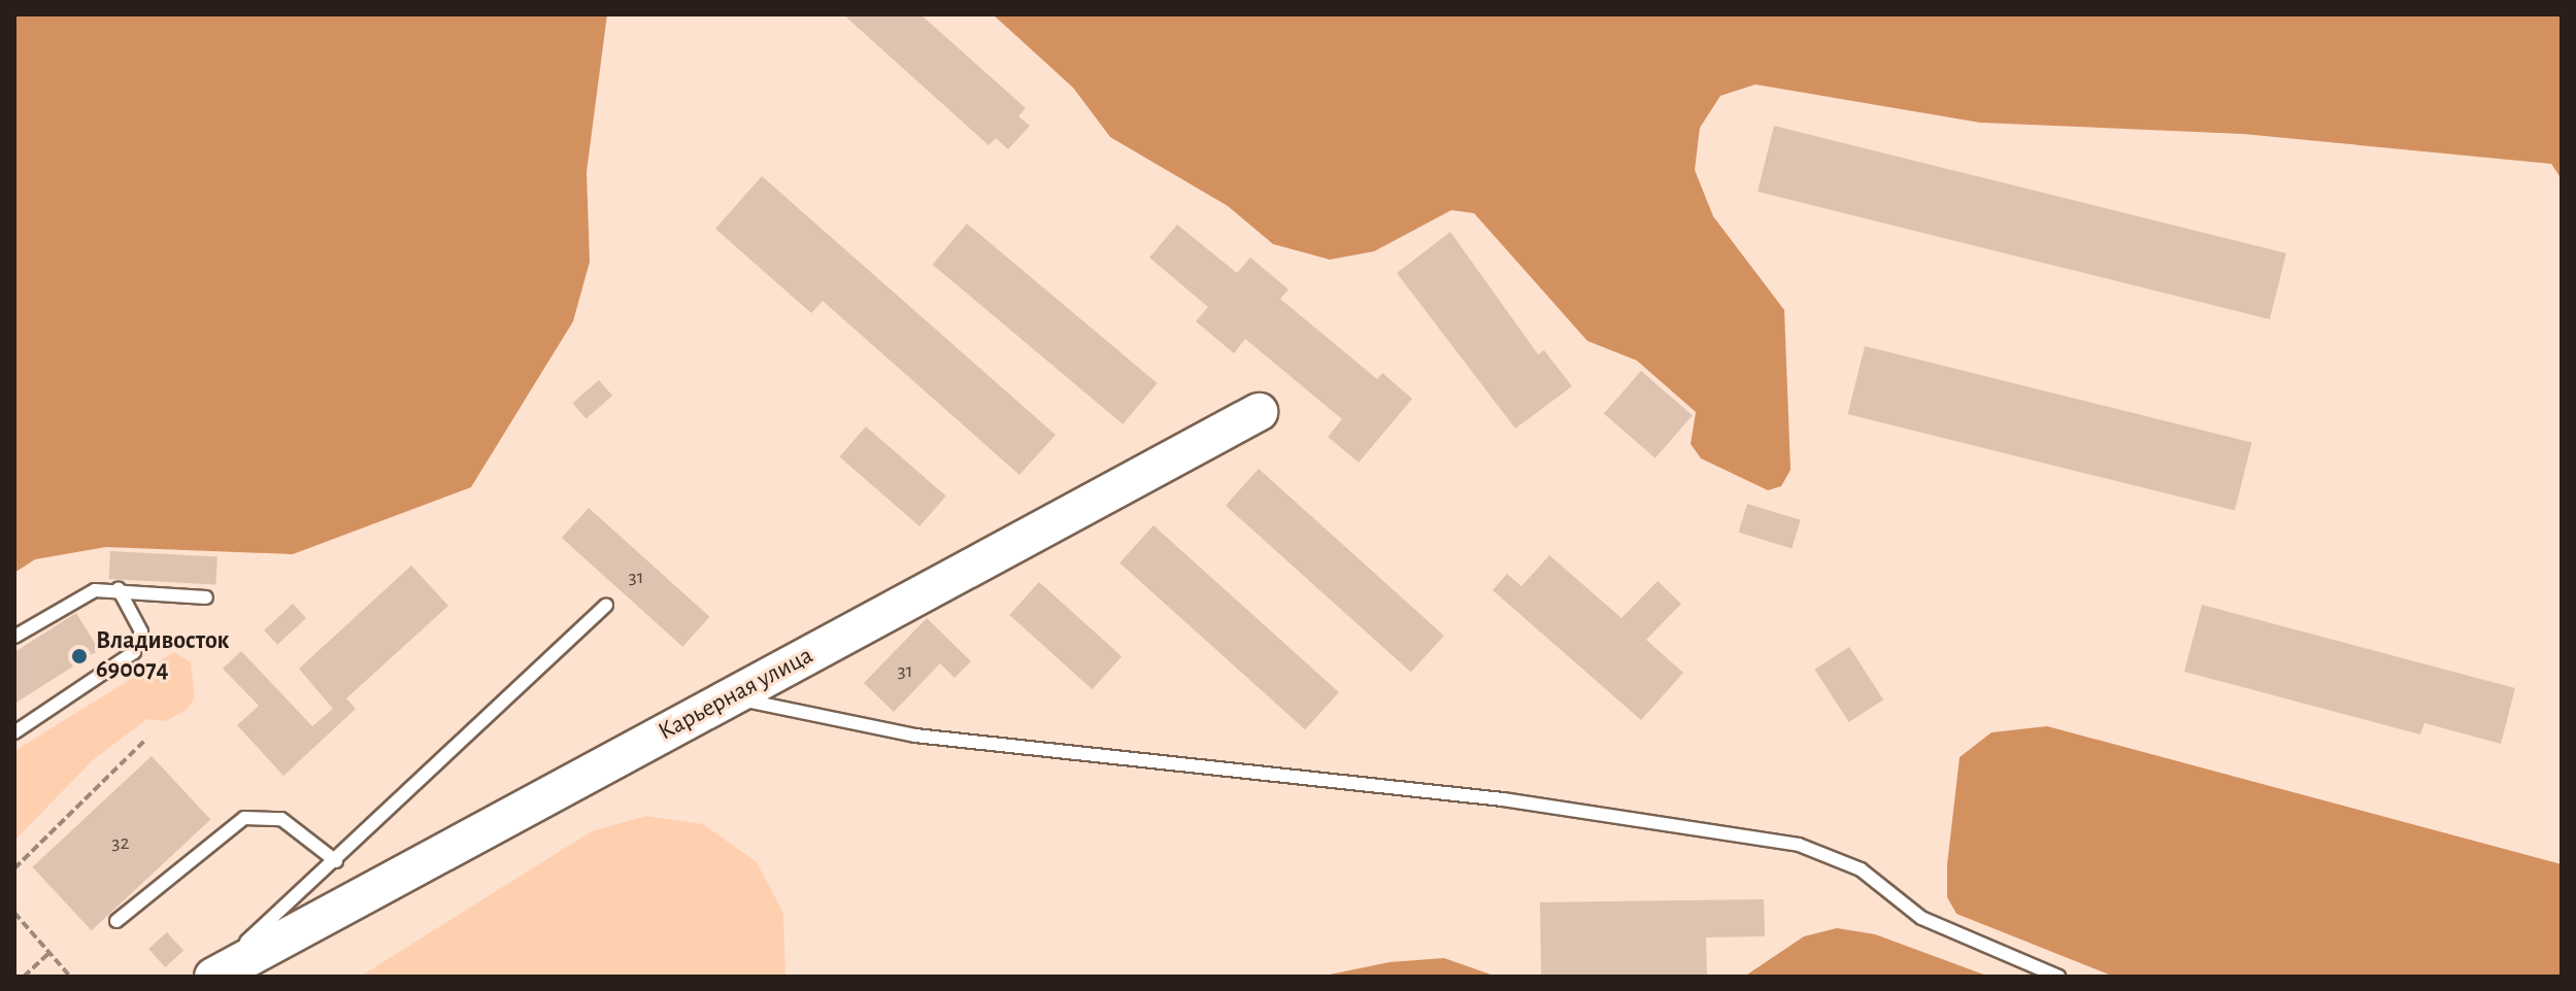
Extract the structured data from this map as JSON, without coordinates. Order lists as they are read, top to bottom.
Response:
{
  "streets": {
    "street": ["Карьерная улица"]
  },
  "places": ["Владивосток 690074"],
  "house_numbers": ["31", "31", "32"]
}
